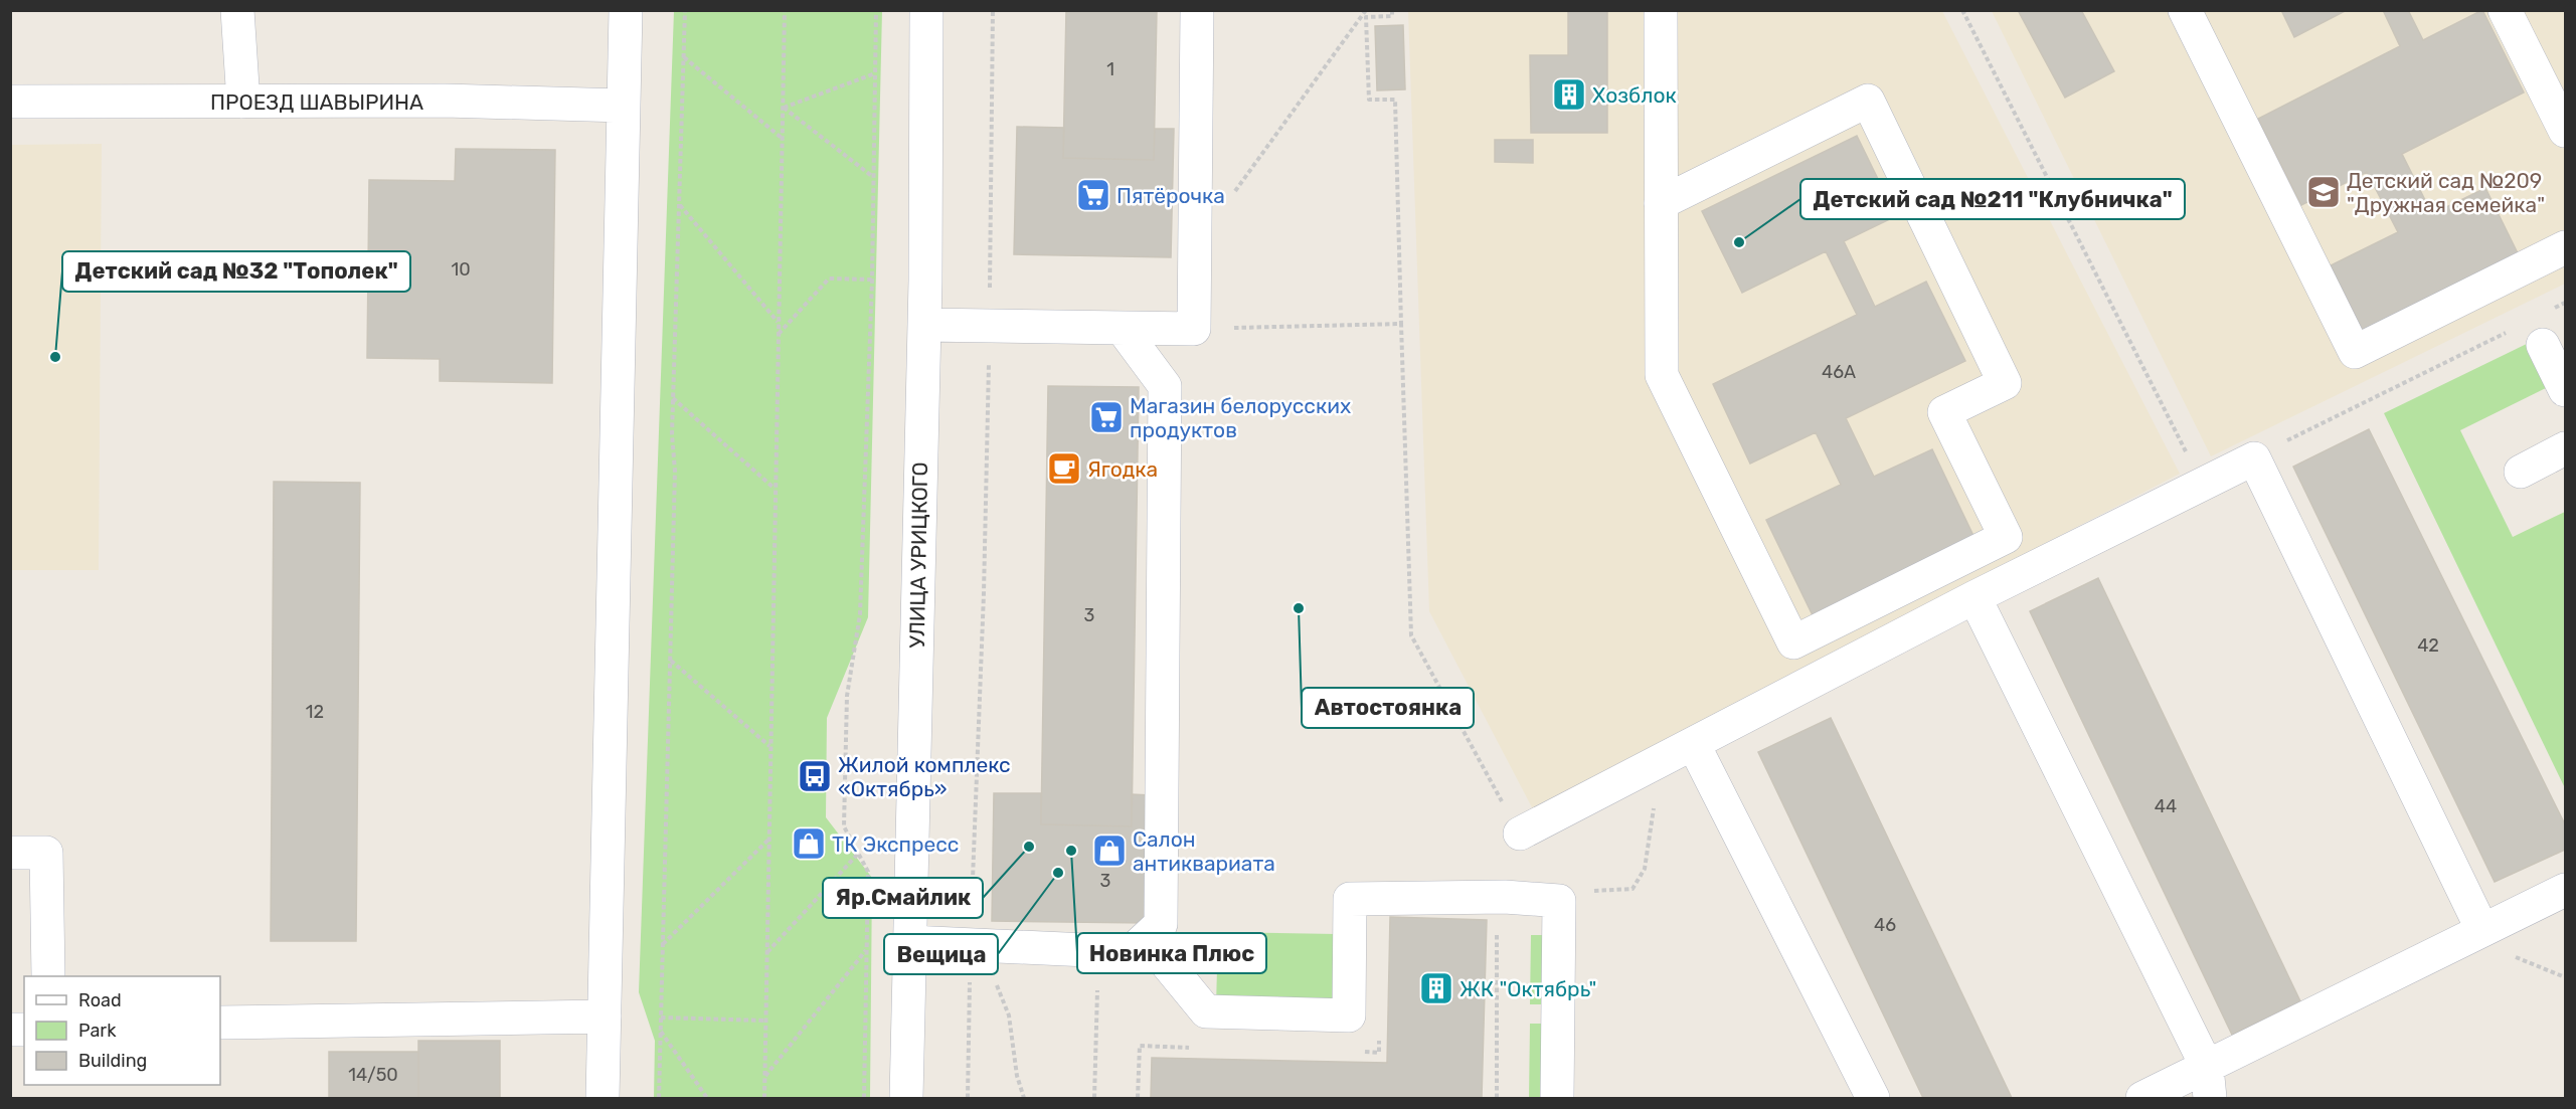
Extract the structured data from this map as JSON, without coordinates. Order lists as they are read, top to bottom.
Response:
{
  "streets": {
    "street": ["ПРОЕЗД ШАВЫРИНА", "УЛИЦА УРИЦКОГО"]
  },
  "places": {
    "building": ["Хозблок", "ЖК \"Октябрь\""],
    "school or university": ["Детский сад №209 \"Дружная семейка\""],
    "supermarket": ["Пятёрочка", "Магазин белорусских продуктов"],
    "other": [
      "Детский сад №211 \"Клубничка\"",
      "Детский сад №32 \"Тополек\"",
      "Автостоянка",
      "Яр.Смайлик",
      "Новинка Плюс",
      "Вещица"
    ],
    "cafe": ["Ягодка"],
    "bus stop": ["Жилой комплекс «Октябрь»"],
    "shop": ["ТК Экспресс", "Салон антиквариата"]
  },
  "house_numbers": [
    "1",
    "10",
    "46А",
    "3",
    "42",
    "12",
    "44",
    "3",
    "46",
    "14/50"
  ],
  "legend": ["Road", "Park", "Building"]
}
